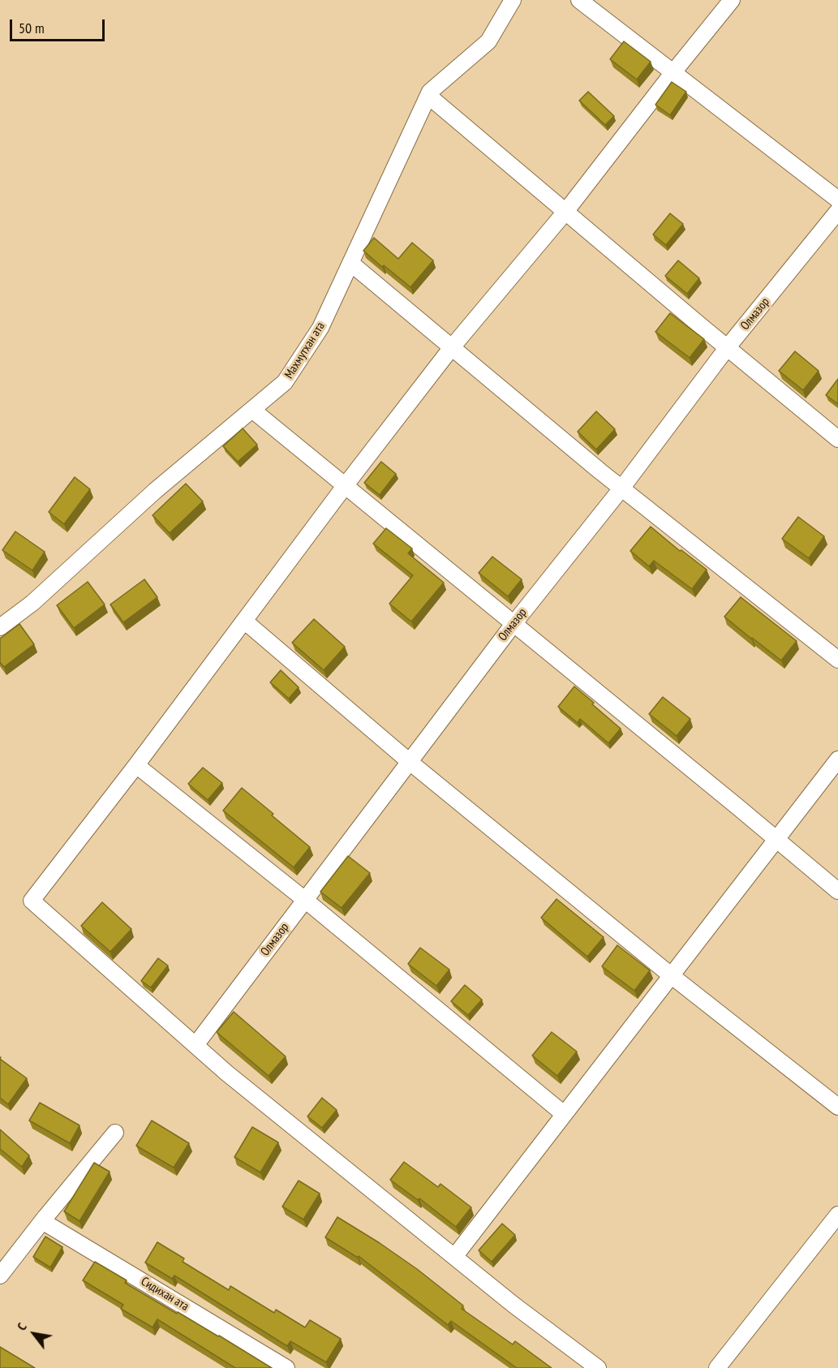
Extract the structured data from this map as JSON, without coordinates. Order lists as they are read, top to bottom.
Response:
{
  "streets": {
    "street": ["Олмазор", "Махмутхан ата", "Сидихан ата"]
  },
  "scale_bar": "50 m",
  "north": "top left"
}
